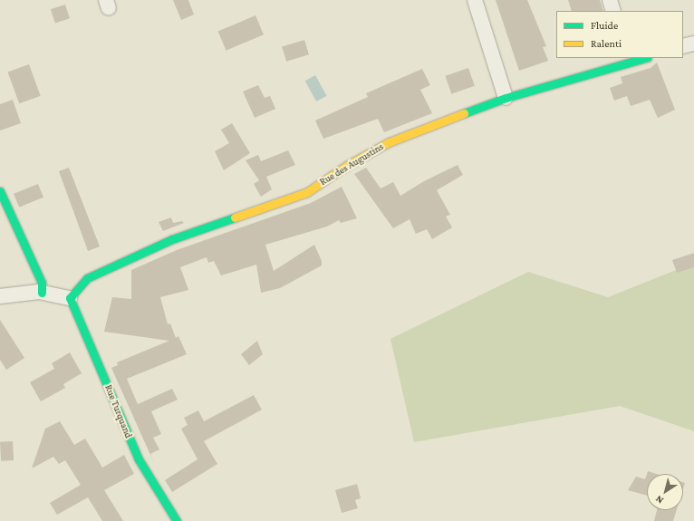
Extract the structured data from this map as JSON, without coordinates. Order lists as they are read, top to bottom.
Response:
{
  "streets": {
    "street": ["Rue des Augustins", "Rue Turquand"]
  },
  "crossings": [
    ["Rue des Augustins", "Rue Turquand"]
  ],
  "legend": ["Fluide", "Ralenti"],
  "north": "bottom left"
}
